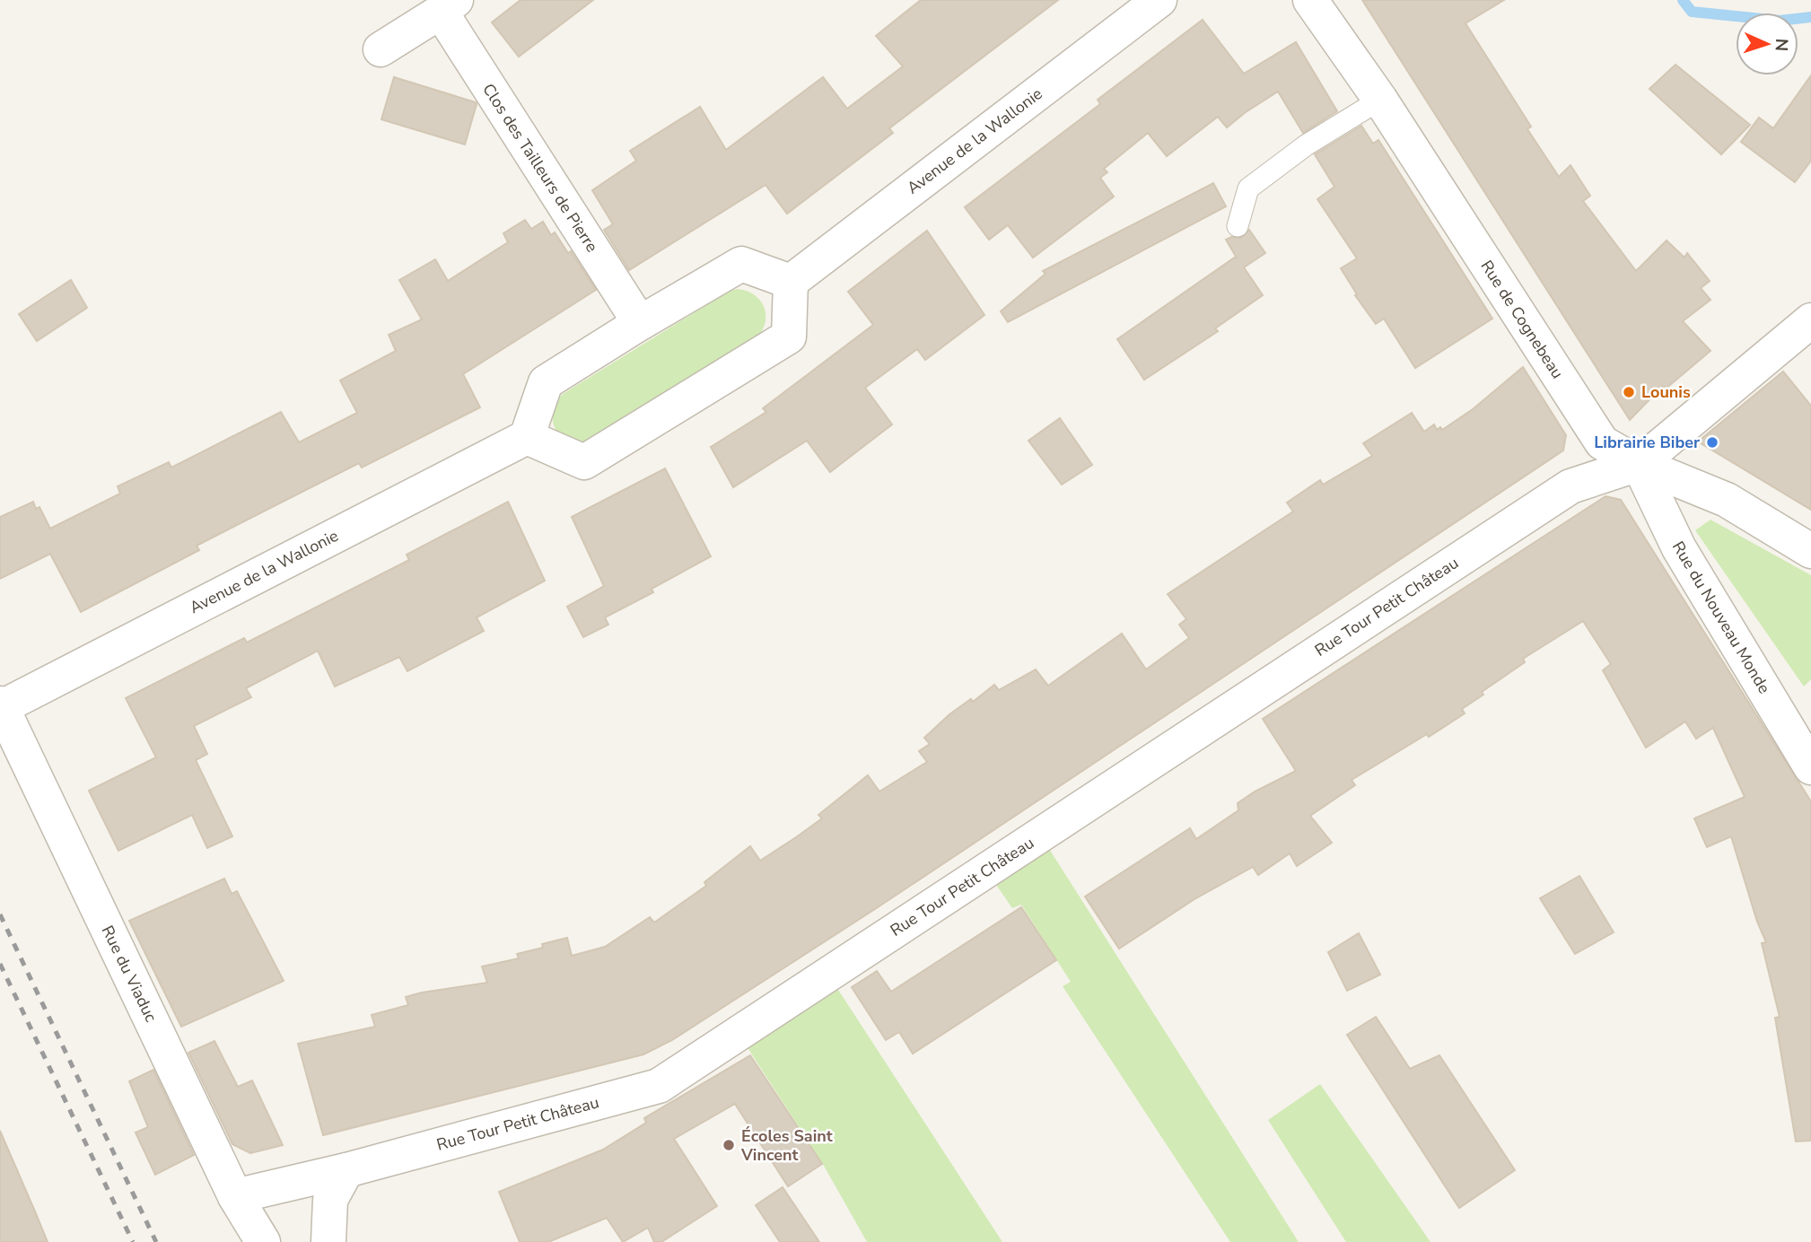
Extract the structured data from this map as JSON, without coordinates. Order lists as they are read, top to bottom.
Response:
{
  "streets": {
    "street": [
      "Avenue de la Wallonie",
      "Clos des Tailleurs de Pierre",
      "Rue de Cognebeau",
      "Rue Tour Petit Château",
      "Rue du Nouveau Monde",
      "Rue du Viaduc"
    ]
  },
  "crossings": [
    ["Avenue de la Wallonie", "Rue du Viaduc"],
    ["Rue de Cognebeau", "Rue Tour Petit Château"],
    ["Rue de Cognebeau", "Rue du Nouveau Monde"],
    ["Rue Tour Petit Château", "Rue du Nouveau Monde"],
    ["Rue Tour Petit Château", "Rue du Viaduc"]
  ],
  "places": ["Lounis", "Librairie Biber", "Écoles Saint Vincent"],
  "north": "right"
}
